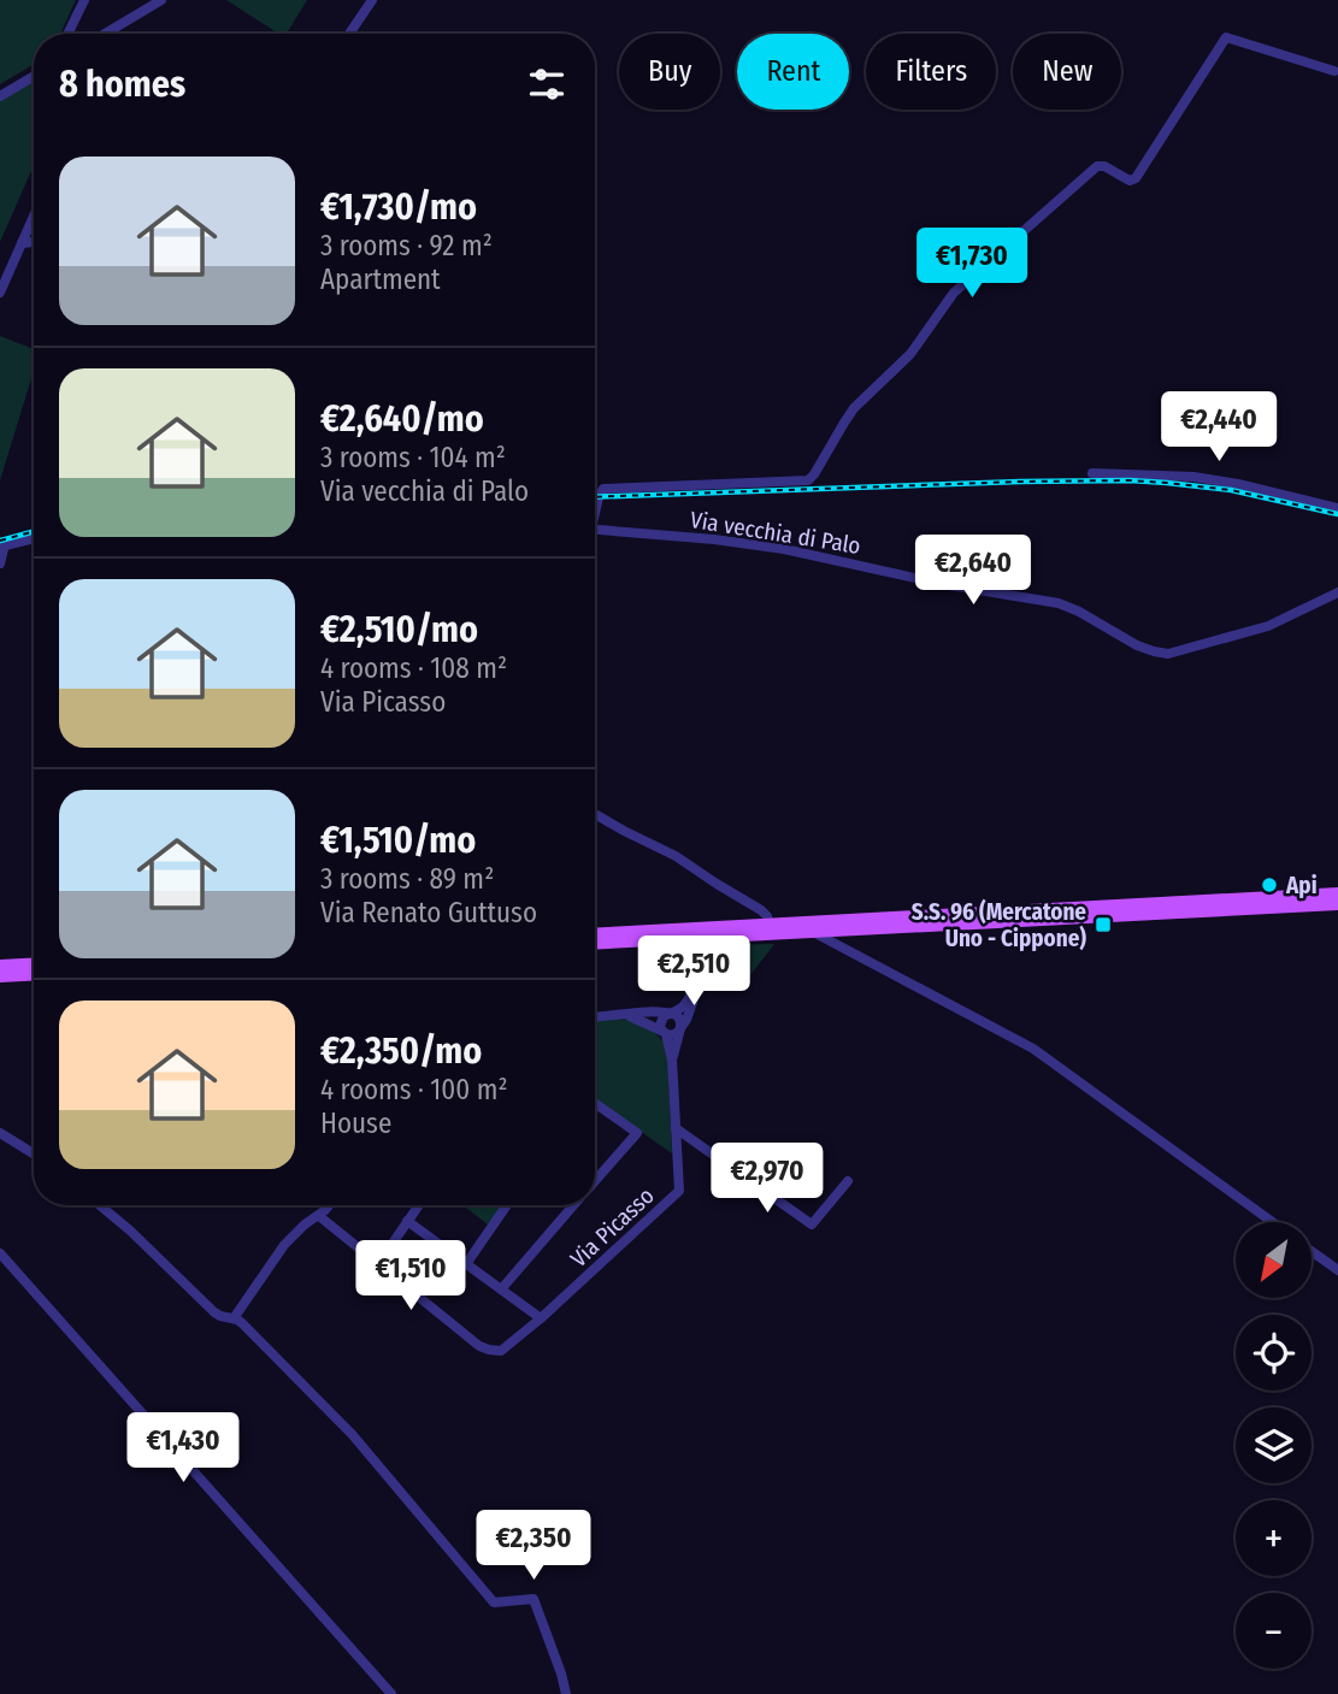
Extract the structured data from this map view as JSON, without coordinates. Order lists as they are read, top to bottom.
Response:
{
  "streets": {
    "street": ["Via vecchia di Palo", "Via Picasso"]
  },
  "places": {
    "other": ["Api"],
    "transit": ["S.S. 96 (Mercatone Uno - Cippone)"]
  },
  "north": "bottom left",
  "page": {
    "chip": [
      "Buy",
      "Rent",
      "Filters",
      "New"
    ],
    "heading": "8 homes",
    "list": [
      {
        "name": "€1,730/mo",
        "note": "3 rooms · 92 m² · Apartment"
      },
      {
        "name": "€2,640/mo",
        "note": "3 rooms · 104 m² · Via vecchia di Palo"
      },
      {
        "name": "€2,510/mo",
        "note": "4 rooms · 108 m² · Via Picasso"
      },
      {
        "name": "€1,510/mo",
        "note": "3 rooms · 89 m² · Via Renato Guttuso"
      },
      {
        "name": "€2,350/mo",
        "note": "4 rooms · 100 m² · House"
      }
    ],
    "price": [
      "€1,730",
      "€2,440",
      "€2,640",
      "€2,510",
      "€2,970",
      "€1,510",
      "€1,430",
      "€2,350"
    ],
    "map_buttons": ["+", "−"]
  }
}
